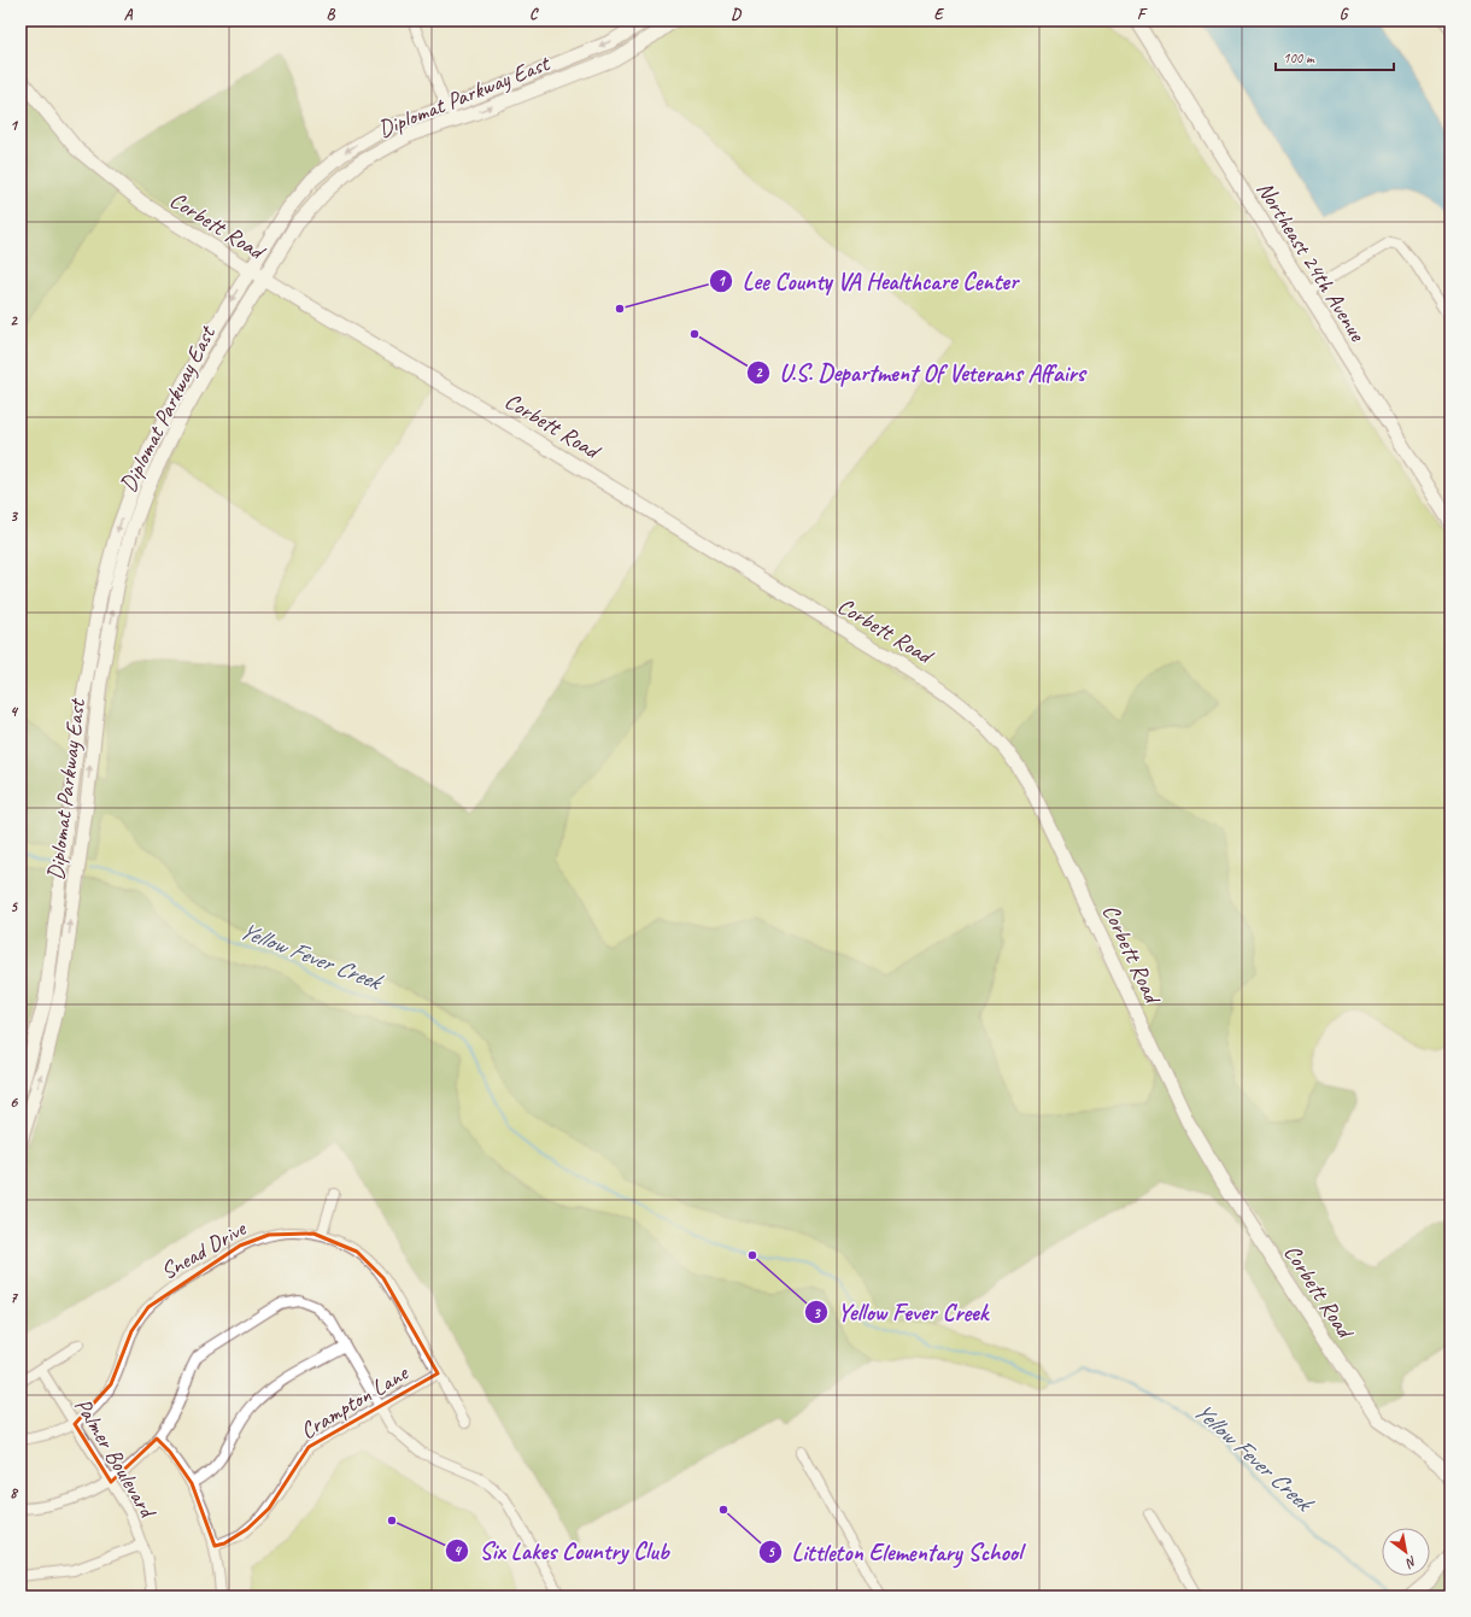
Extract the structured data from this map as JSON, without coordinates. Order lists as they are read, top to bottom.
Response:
{
  "streets": {
    "main road": ["Diplomat Parkway East", "Corbett Road", "Northeast 24th Avenue"],
    "street": ["Snead Drive", "Crampton Lane", "Palmer Boulevard"]
  },
  "crossings": [
    ["Diplomat Parkway East", "Corbett Road"],
    ["Snead Drive", "Crampton Lane"],
    ["Snead Drive", "Palmer Boulevard"]
  ],
  "water": ["Yellow Fever Creek"],
  "places": [
    "Lee County VA Healthcare Center",
    "U.S. Department Of Veterans Affairs",
    "Yellow Fever Creek",
    "Littleton Elementary School",
    "Six Lakes Country Club"
  ],
  "scale_bar": "100 m",
  "north": "bottom right",
  "grid": {
    "columns": [
      "A",
      "B",
      "C",
      "D",
      "E",
      "F",
      "G"
    ],
    "rows": [
      "1",
      "2",
      "3",
      "4",
      "5",
      "6",
      "7",
      "8"
    ]
  }
}
